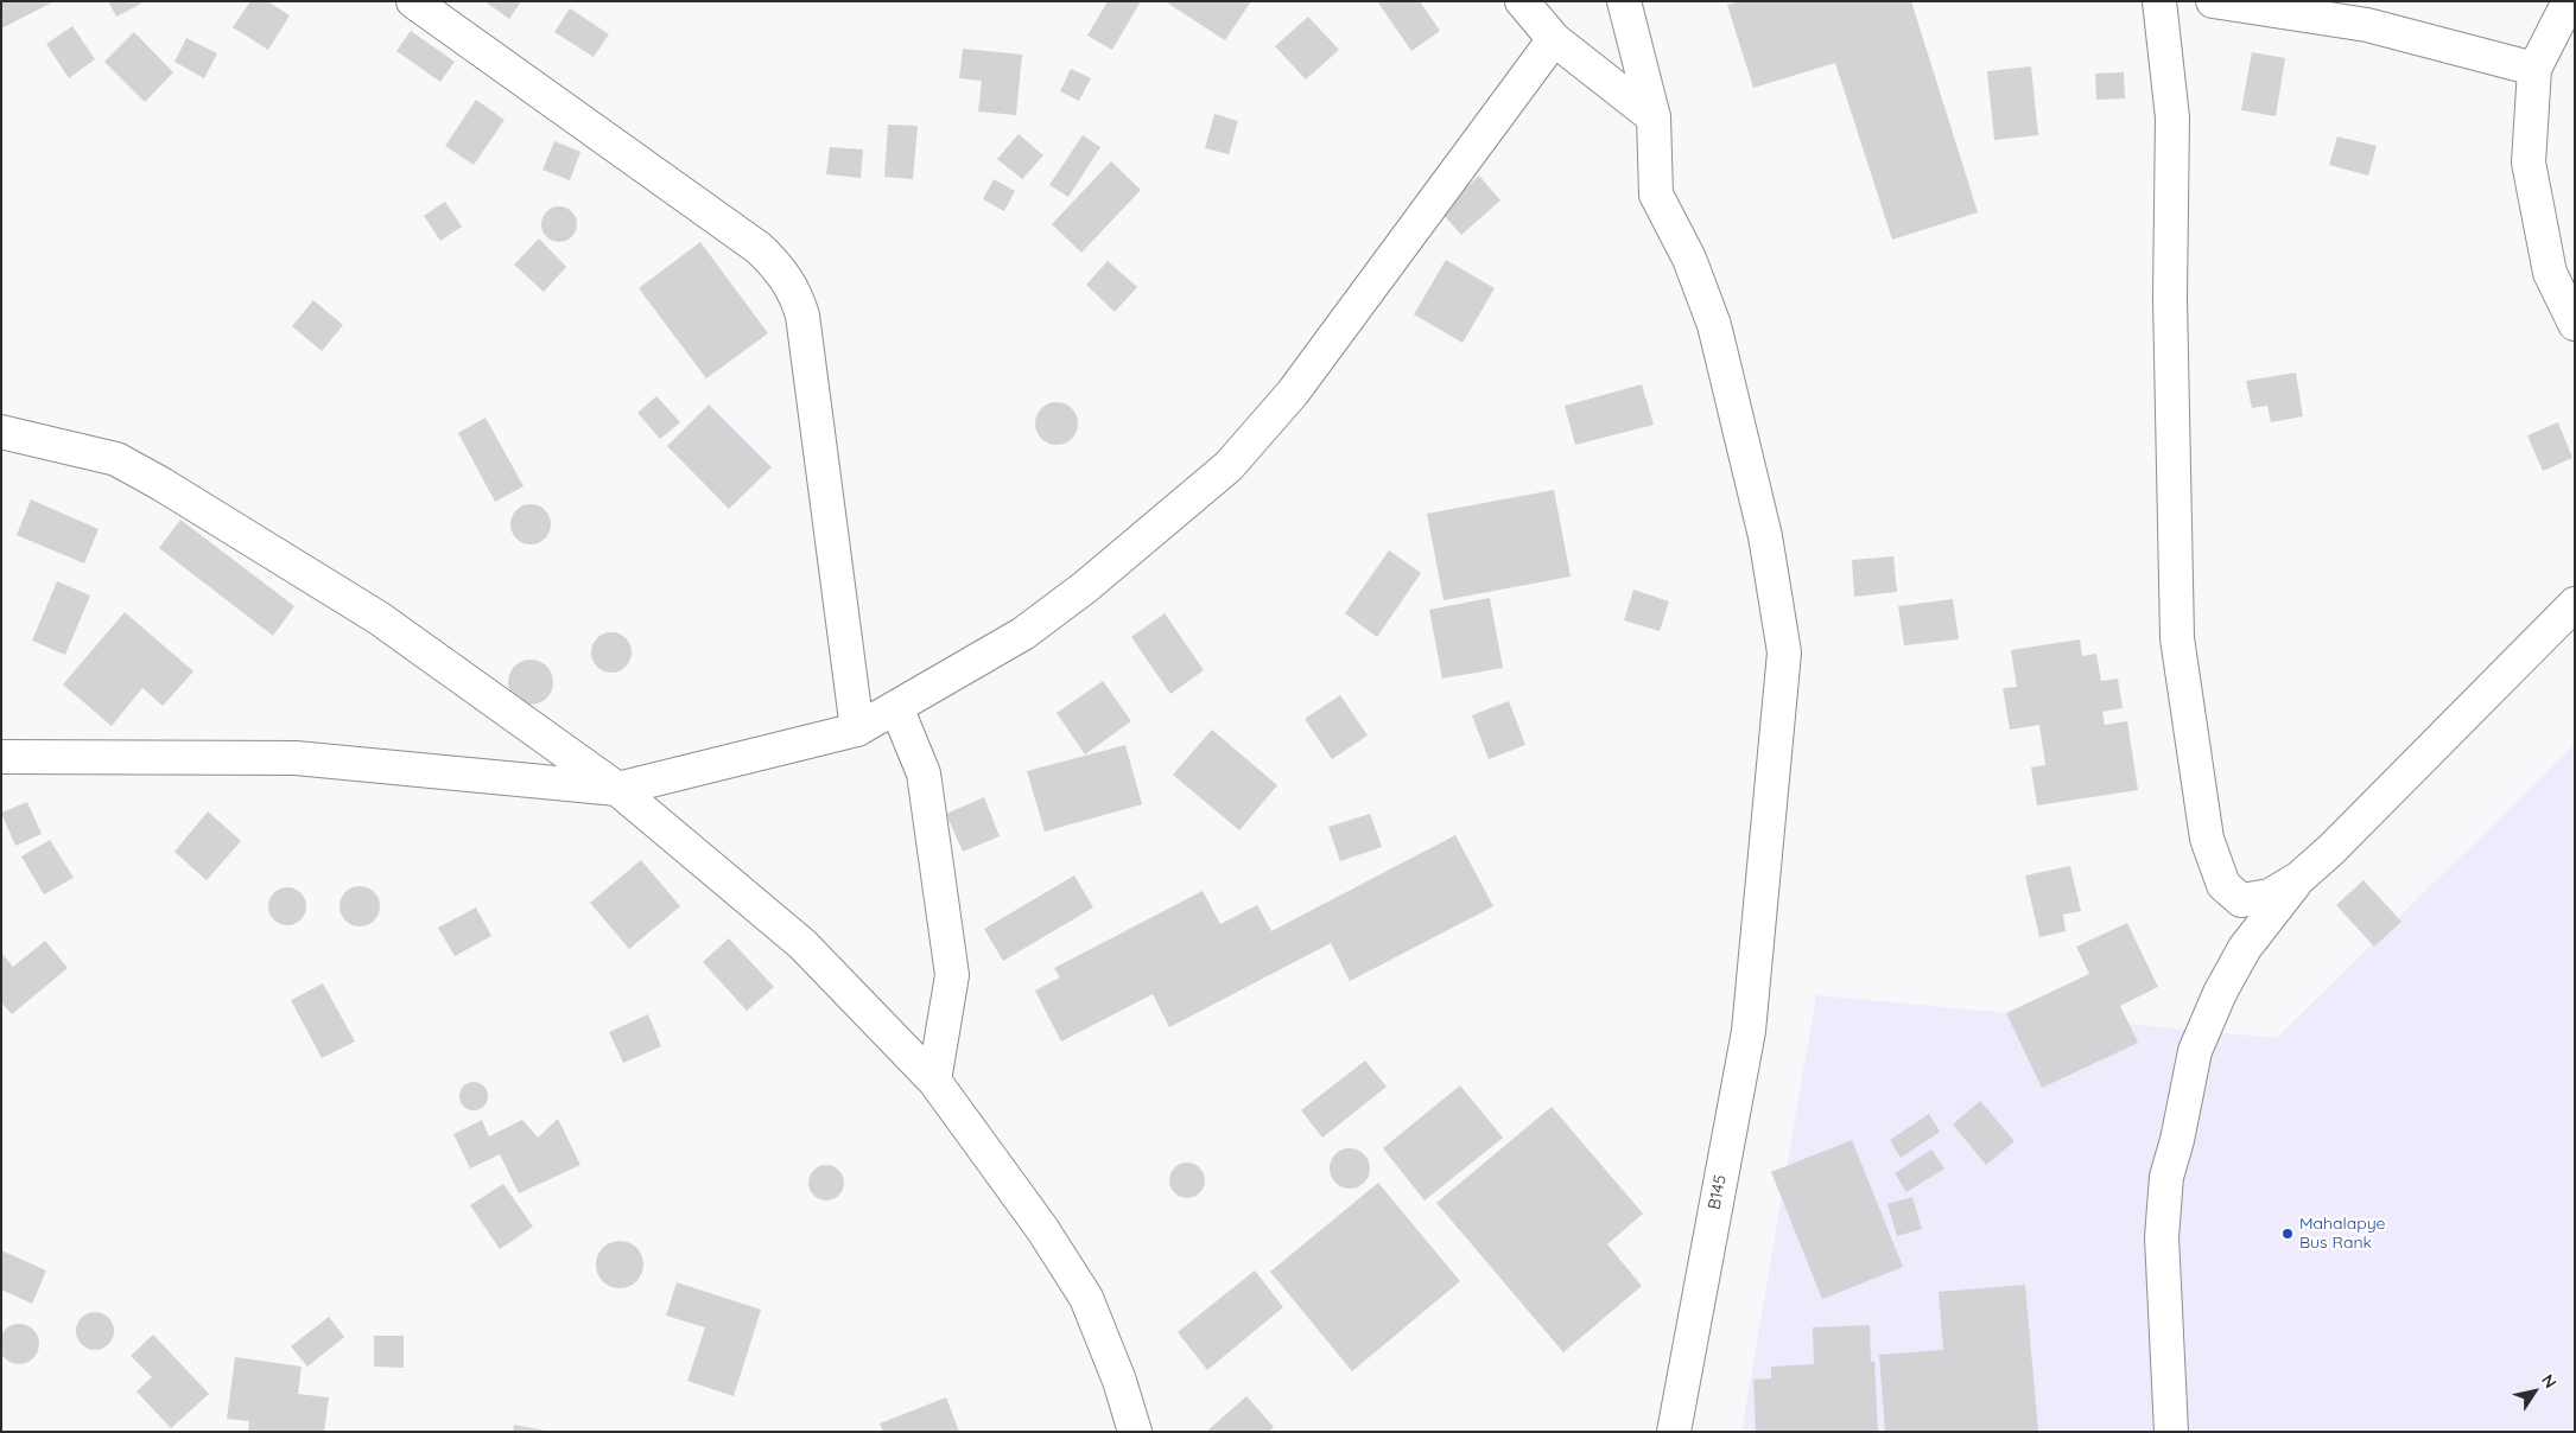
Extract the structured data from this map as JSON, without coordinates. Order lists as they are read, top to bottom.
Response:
{
  "streets": {
    "street": ["B145"]
  },
  "places": ["Mahalapye Bus Rank"],
  "north": "top right"
}
